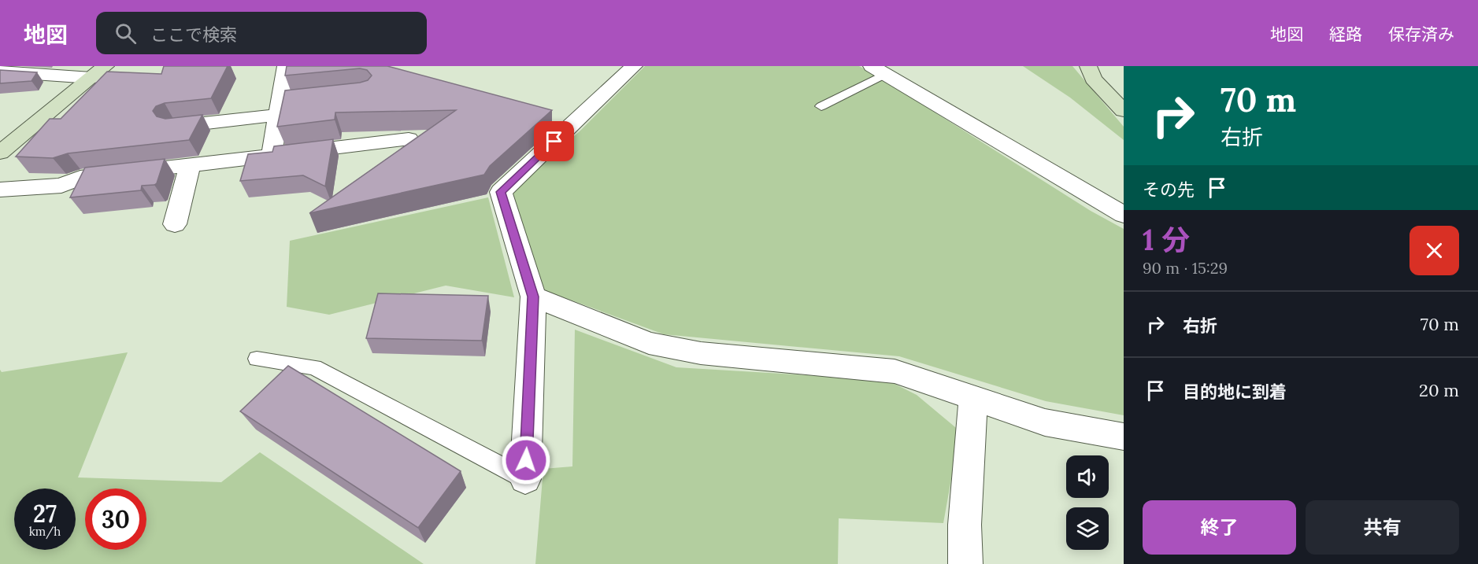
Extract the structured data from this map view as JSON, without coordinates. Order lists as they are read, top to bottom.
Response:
{
  "page": {
    "header": "地図",
    "search": "ここで検索",
    "nav": ["地図", "経路", "保存済み"],
    "turn": ["70 m", "右折"],
    "then": "その先",
    "heading": ["1 分", "90 m · 15:29"],
    "list": [
      {
        "name": "右折",
        "value": "70 m"
      },
      {
        "name": "目的地に到着",
        "value": "20 m"
      }
    ],
    "speed": "27 km/h",
    "limit": "30",
    "buttons": ["終了", "共有"]
  }
}
